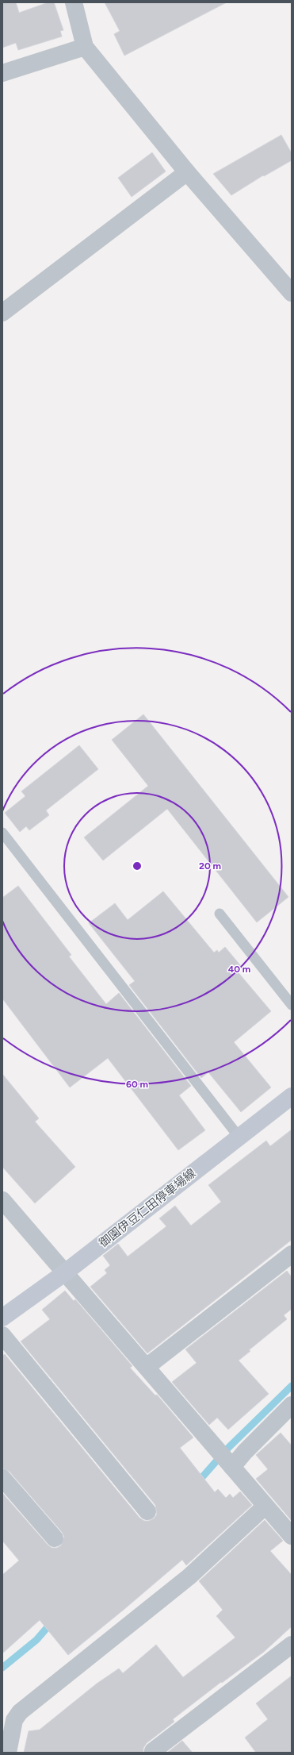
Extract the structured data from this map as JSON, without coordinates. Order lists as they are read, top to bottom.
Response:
{
  "streets": {
    "main road": ["御園伊豆仁田停車場線"]
  },
  "rings": ["20 m", "40 m", "60 m"]
}
